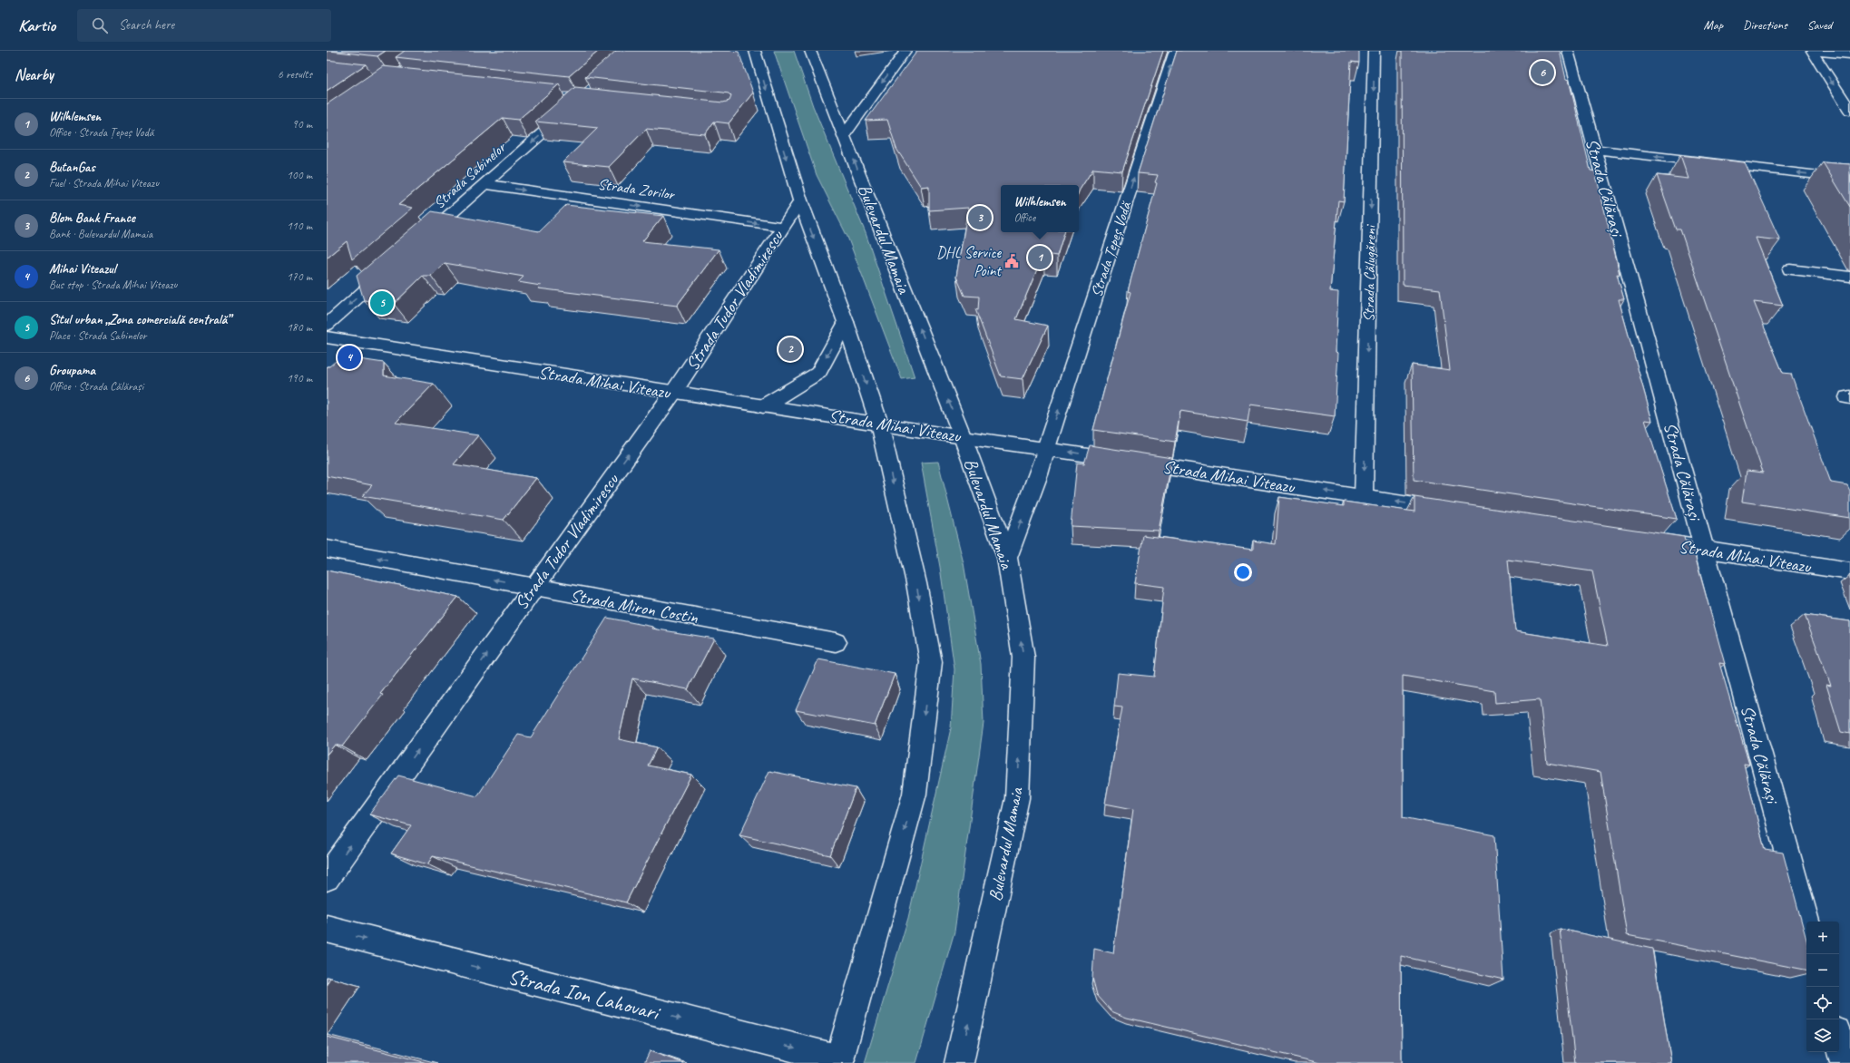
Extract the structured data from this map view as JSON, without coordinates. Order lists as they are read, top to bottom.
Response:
{
  "streets": {
    "street": [
      "Strada Sabinelor",
      "Strada Călărași",
      "Strada Zorilor",
      "Bulevardul Mamaia",
      "Strada Țepeș Vodă",
      "Strada Călugăreni",
      "Strada Tudor Vladimirescu",
      "Strada Mihai Viteazu",
      "Strada Miron Costin",
      "Strada Ion Lahovari"
    ]
  },
  "crossings": [
    ["Strada Sabinelor", "Strada Zorilor"],
    ["Strada Călărași", "Strada Mihai Viteazu"],
    ["Strada Zorilor", "Strada Tudor Vladimirescu"],
    ["Bulevardul Mamaia", "Strada Țepeș Vodă"],
    ["Bulevardul Mamaia", "Strada Mihai Viteazu"],
    ["Strada Țepeș Vodă", "Strada Mihai Viteazu"],
    ["Strada Călugăreni", "Strada Mihai Viteazu"],
    ["Strada Tudor Vladimirescu", "Strada Mihai Viteazu"],
    ["Strada Tudor Vladimirescu", "Strada Miron Costin"]
  ],
  "one_way": [
    "Strada Sabinelor",
    "Strada Zorilor",
    "Strada Țepeș Vodă",
    "Strada Călugăreni",
    "Strada Tudor Vladimirescu",
    "Strada Miron Costin",
    "Strada Ion Lahovari"
  ],
  "places": {
    "public building": ["DHL Service Point"]
  },
  "page": {
    "header": "Kartio",
    "search": "Search here",
    "nav": ["Map", "Directions", "Saved"],
    "heading": ["Nearby", "6 results"],
    "pins": [
      "6",
      "3",
      "1",
      "5",
      "2",
      "4"
    ],
    "list": [
      {
        "mark": "1",
        "name": "Wilhlemsen",
        "note": "Office · Strada Țepeș Vodă",
        "value": "90 m"
      },
      {
        "mark": "2",
        "name": "ButanGas",
        "note": "Fuel · Strada Mihai Viteazu",
        "value": "100 m"
      },
      {
        "mark": "3",
        "name": "Blom Bank France",
        "note": "Bank · Bulevardul Mamaia",
        "value": "110 m"
      },
      {
        "mark": "4",
        "name": "Mihai Viteazul",
        "note": "Bus stop · Strada Mihai Viteazu",
        "value": "170 m"
      },
      {
        "mark": "5",
        "name": "Situl urban „Zona comercială centrală”",
        "note": "Place · Strada Sabinelor",
        "value": "180 m"
      },
      {
        "mark": "6",
        "name": "Groupama",
        "note": "Office · Strada Călărași",
        "value": "190 m"
      }
    ],
    "popup": ["Wilhlemsen", "Office"],
    "map_buttons": ["+", "−"]
  }
}
